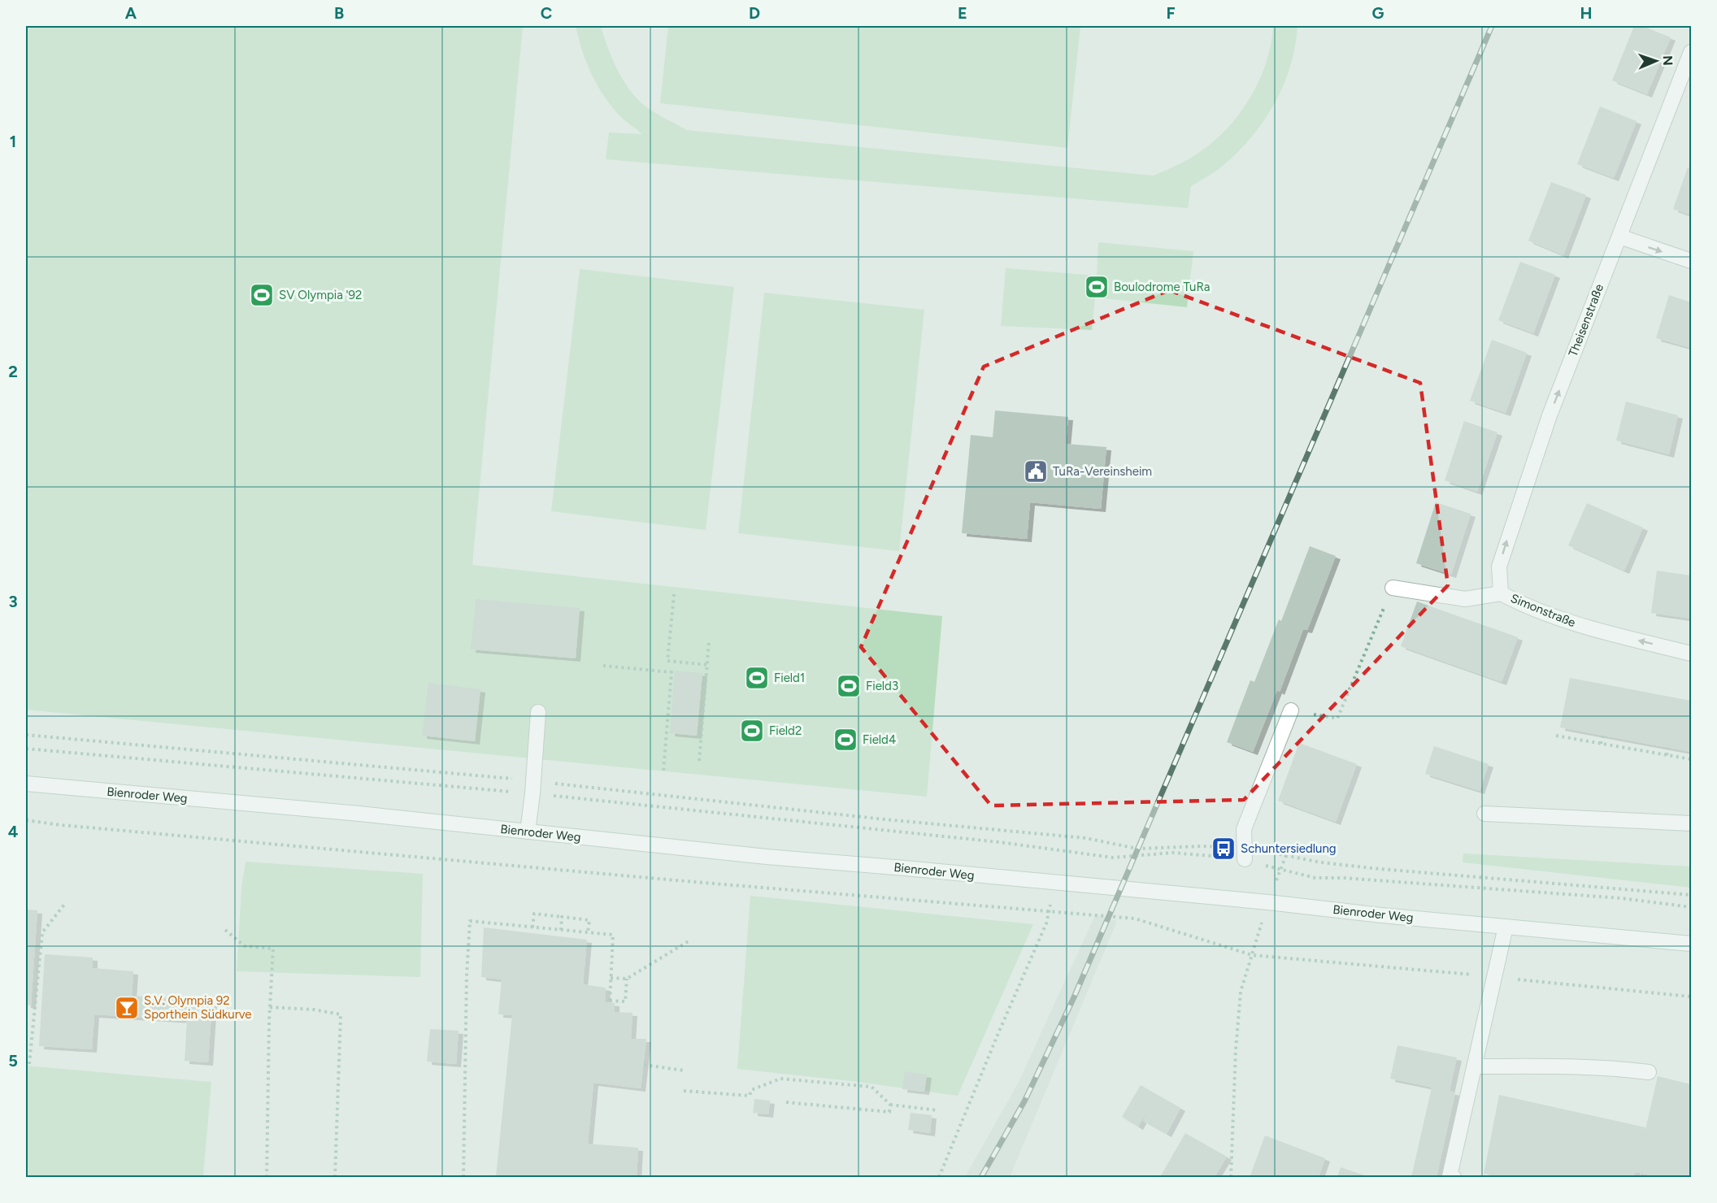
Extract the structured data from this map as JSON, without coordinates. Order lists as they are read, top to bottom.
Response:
{
  "streets": {
    "main road": ["Theisenstraße", "Simonstraße", "Bienroder Weg"]
  },
  "crossings": [
    ["Theisenstraße", "Simonstraße"]
  ],
  "one_way": ["Theisenstraße", "Simonstraße"],
  "places": {
    "sports": [
      "Boulodrome TuRa",
      "SV Olympia '92",
      "Field1",
      "Field3",
      "Field2",
      "Field4"
    ],
    "public building": ["TuRa-Vereinsheim"],
    "bus stop": ["Schuntersiedlung"],
    "bar": ["S.V. Olympia 92 Sporthein Südkurve"]
  },
  "north": "right",
  "grid": {
    "columns": [
      "A",
      "B",
      "C",
      "D",
      "E",
      "F",
      "G",
      "H"
    ],
    "rows": [
      "1",
      "2",
      "3",
      "4",
      "5"
    ]
  }
}
